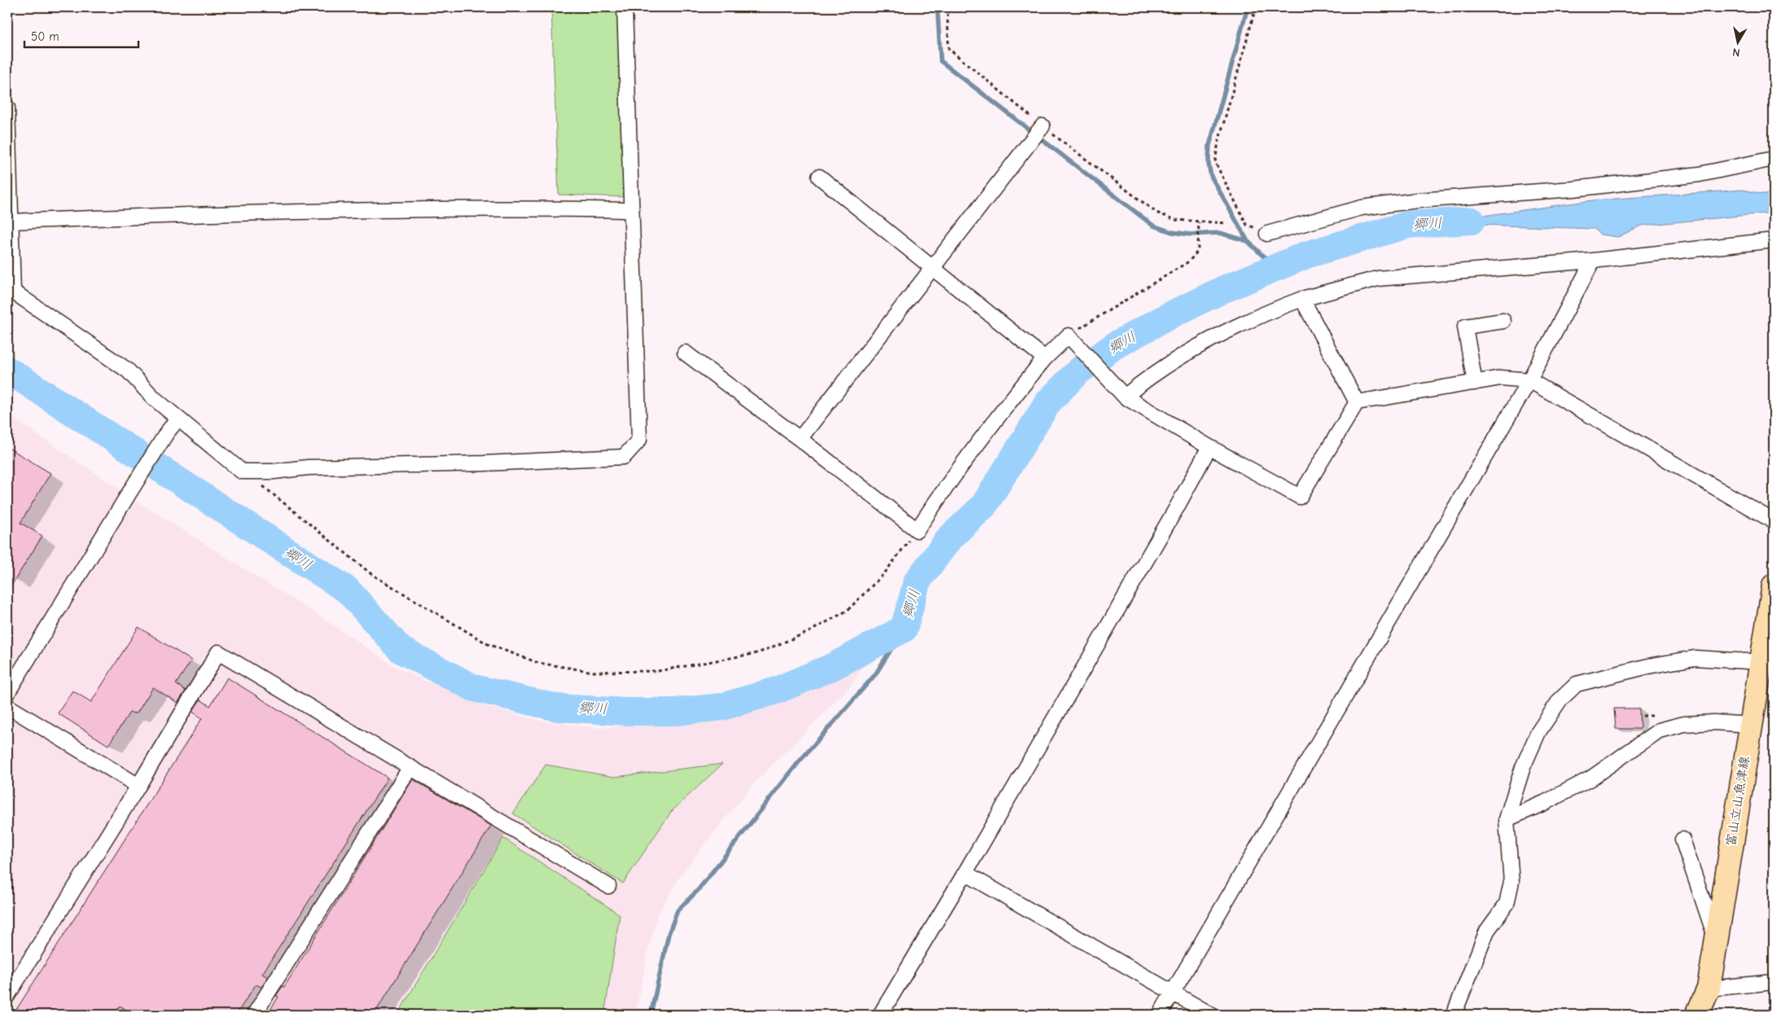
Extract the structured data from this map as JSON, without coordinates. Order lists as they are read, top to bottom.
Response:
{
  "streets": {
    "main road": ["富山立山魚津線"]
  },
  "water": ["郷川"],
  "scale_bar": "50 m",
  "north": "bottom"
}
